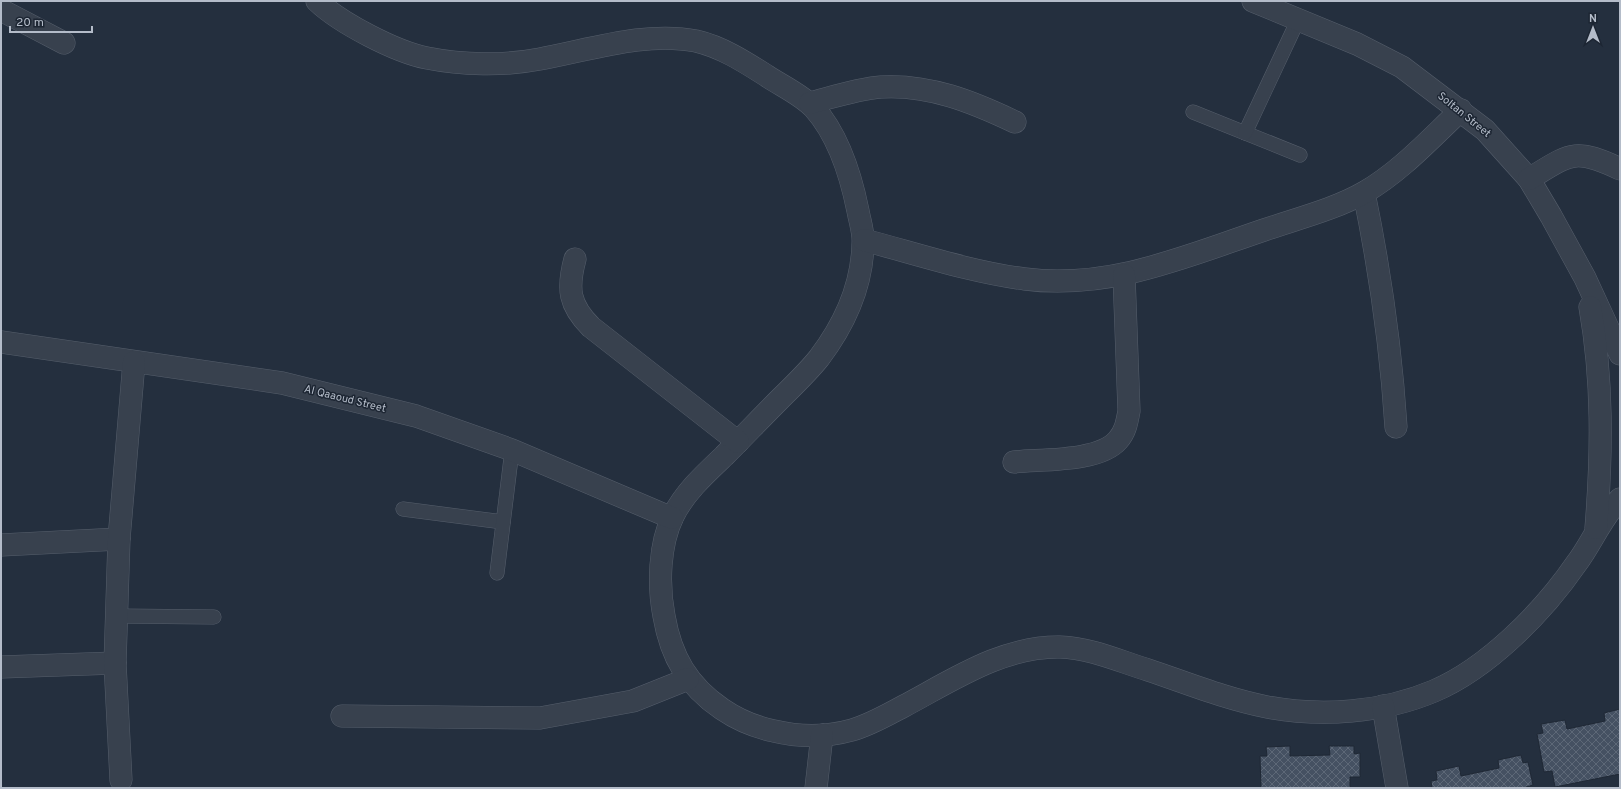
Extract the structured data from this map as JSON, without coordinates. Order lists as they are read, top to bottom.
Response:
{
  "streets": {
    "street": ["Soltan Street", "Al Qaaoud Street"]
  },
  "scale_bar": "20 m",
  "north": "top"
}
